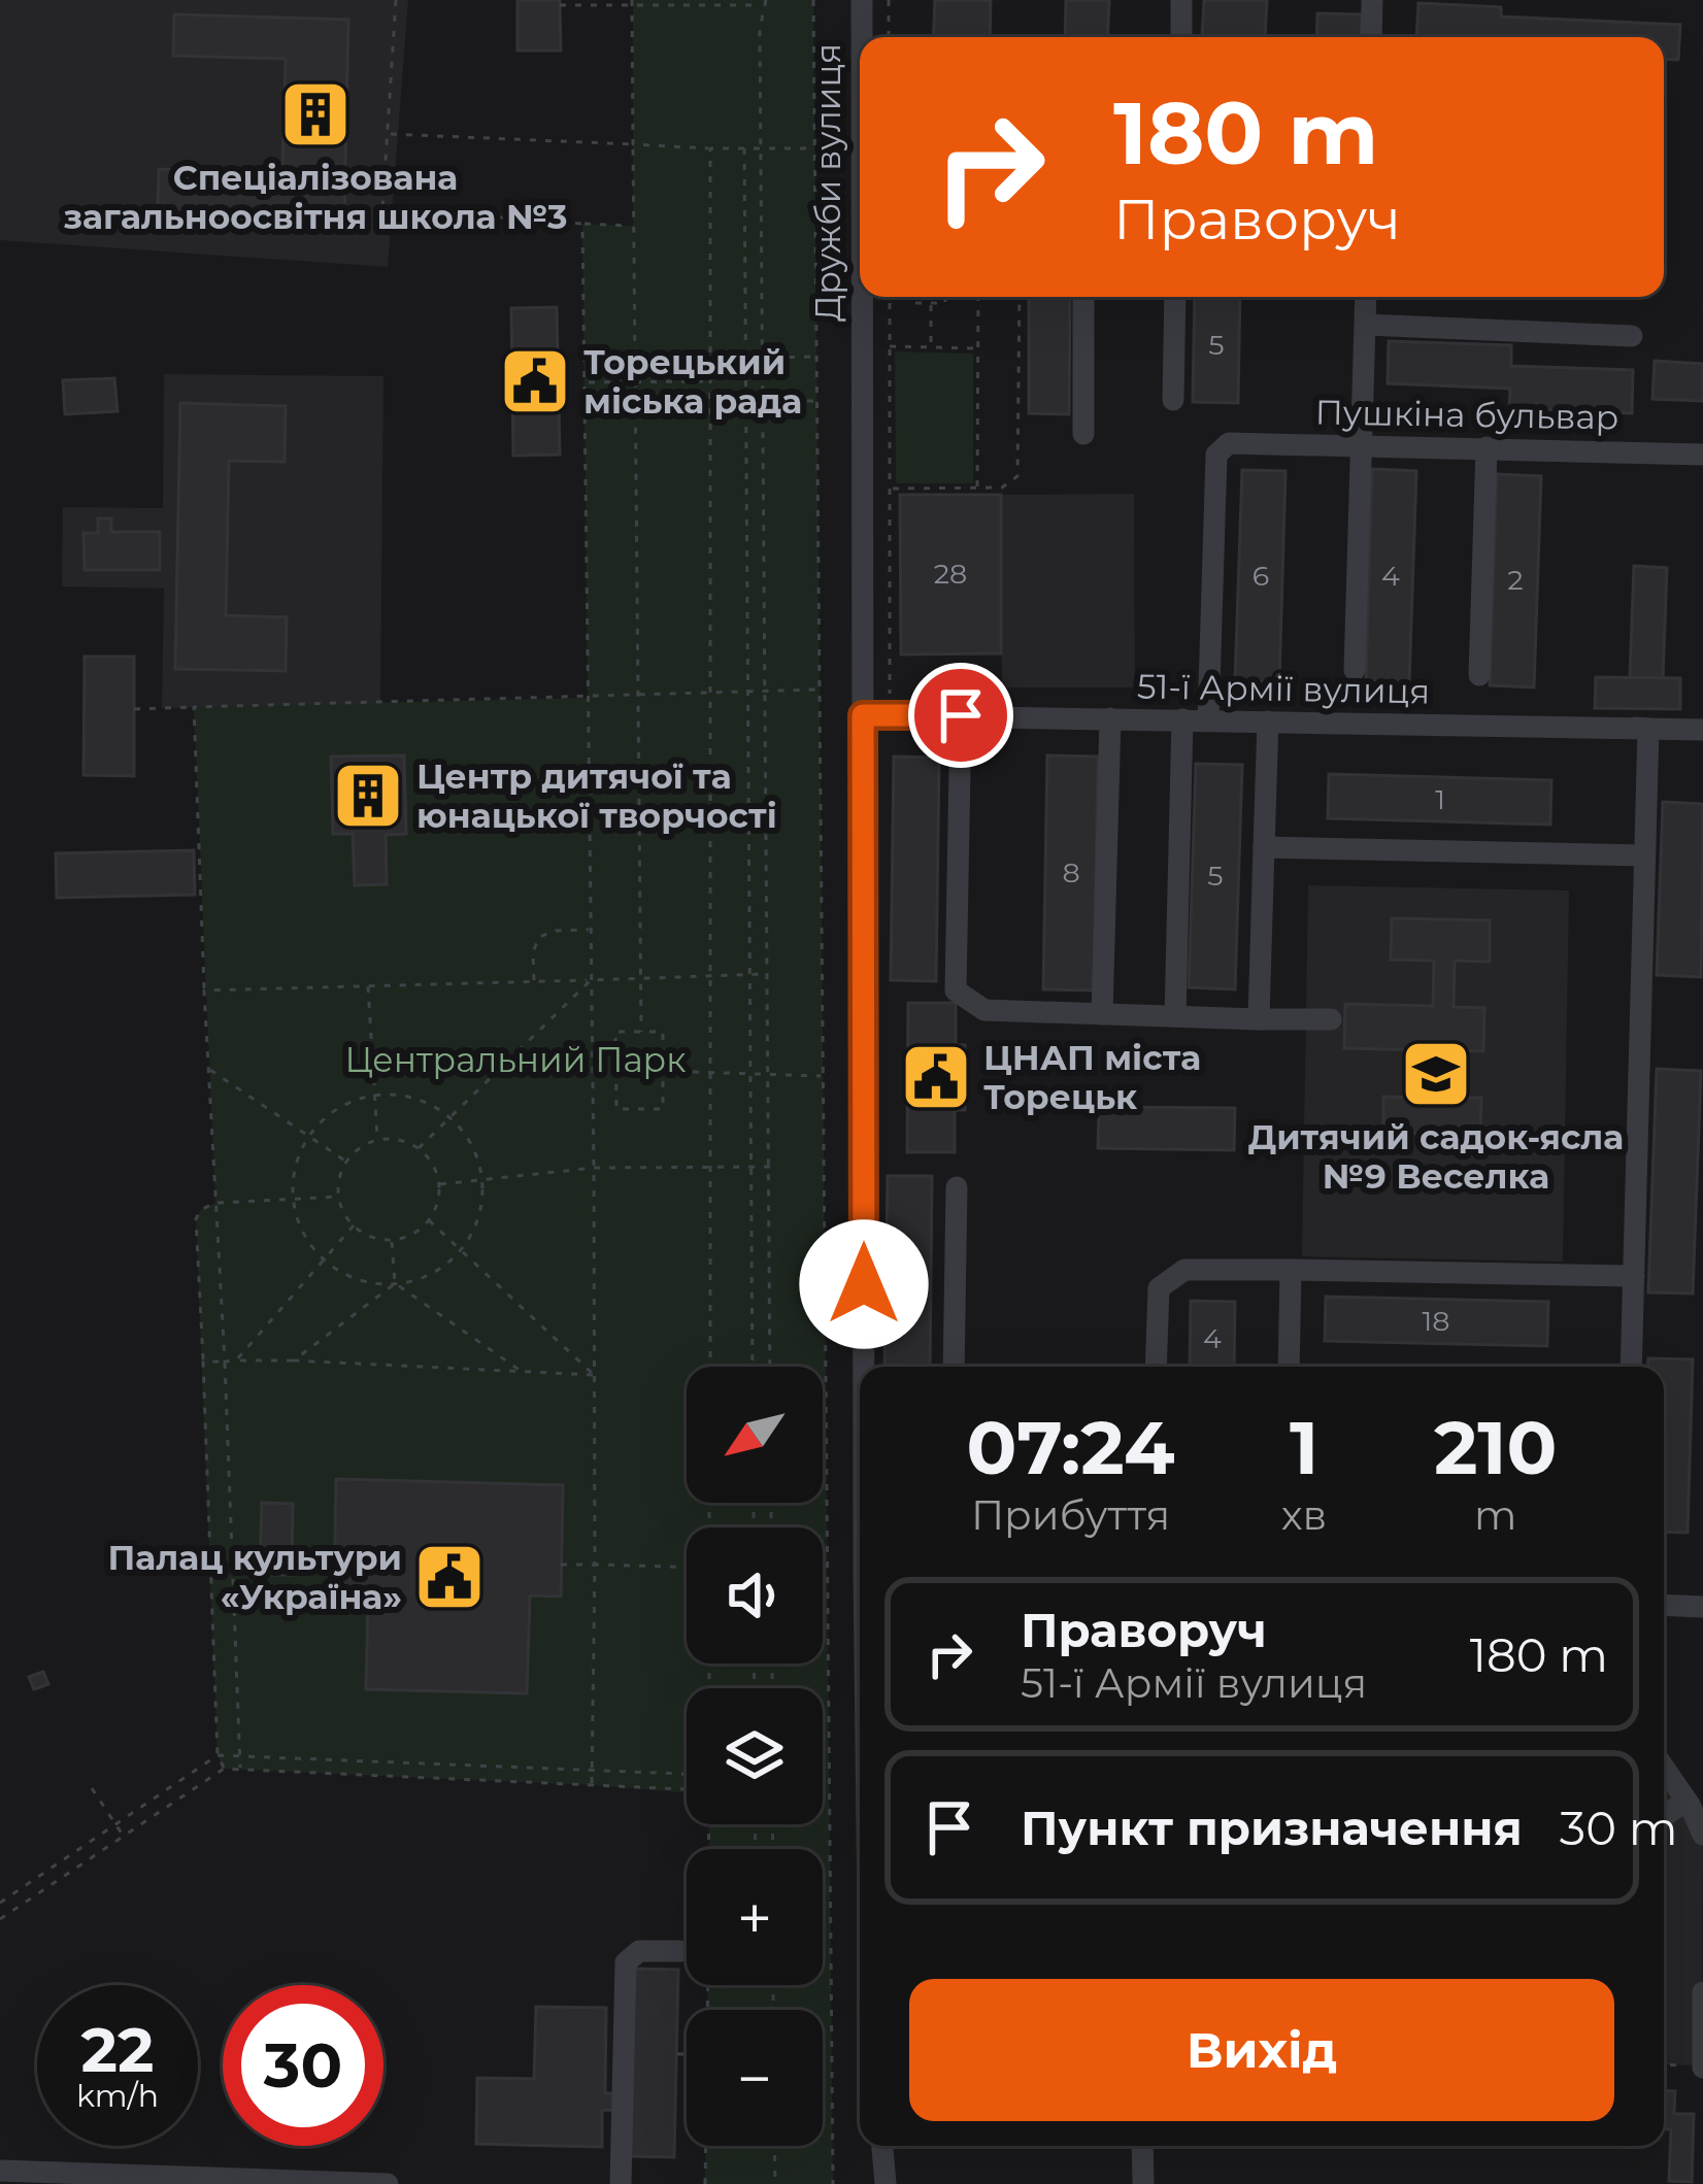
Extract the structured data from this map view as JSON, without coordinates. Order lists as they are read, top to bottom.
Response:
{
  "streets": {
    "street": ["Дружби вулиця", "Пушкіна бульвар", "51-ї Армії вулиця"]
  },
  "crossings": [
    ["Дружби вулиця", "51-ї Армії вулиця"],
    ["Пушкіна бульвар", "51-ї Армії вулиця"]
  ],
  "parks": ["Центральний Парк"],
  "places": {
    "building": ["Спеціалізована загальноосвітня школа №3", "Центр дитячої та юнацької творчості"],
    "public building": ["Торецький міська рада", "ЦНАП міста Торецьк", "Палац культури «Україна»"],
    "school or university": ["Дитячий садок-ясла №9 Веселка"]
  },
  "house_numbers": [
    "5",
    "28",
    "6",
    "4",
    "2",
    "1",
    "8",
    "5",
    "18",
    "4"
  ],
  "north": "bottom left",
  "page": {
    "turn": ["180 m", "Праворуч"],
    "map_buttons": ["+", "−"],
    "eta": [
      "07:24",
      "Прибуття",
      "1",
      "хв",
      "210",
      "m"
    ],
    "list": [
      {
        "name": "Праворуч",
        "note": "51-ї Армії вулиця",
        "value": "180 m"
      },
      {
        "name": "Пункт призначення",
        "value": "30 m"
      }
    ],
    "buttons": "Вихід",
    "speed": "22 km/h",
    "limit": "30"
  }
}
